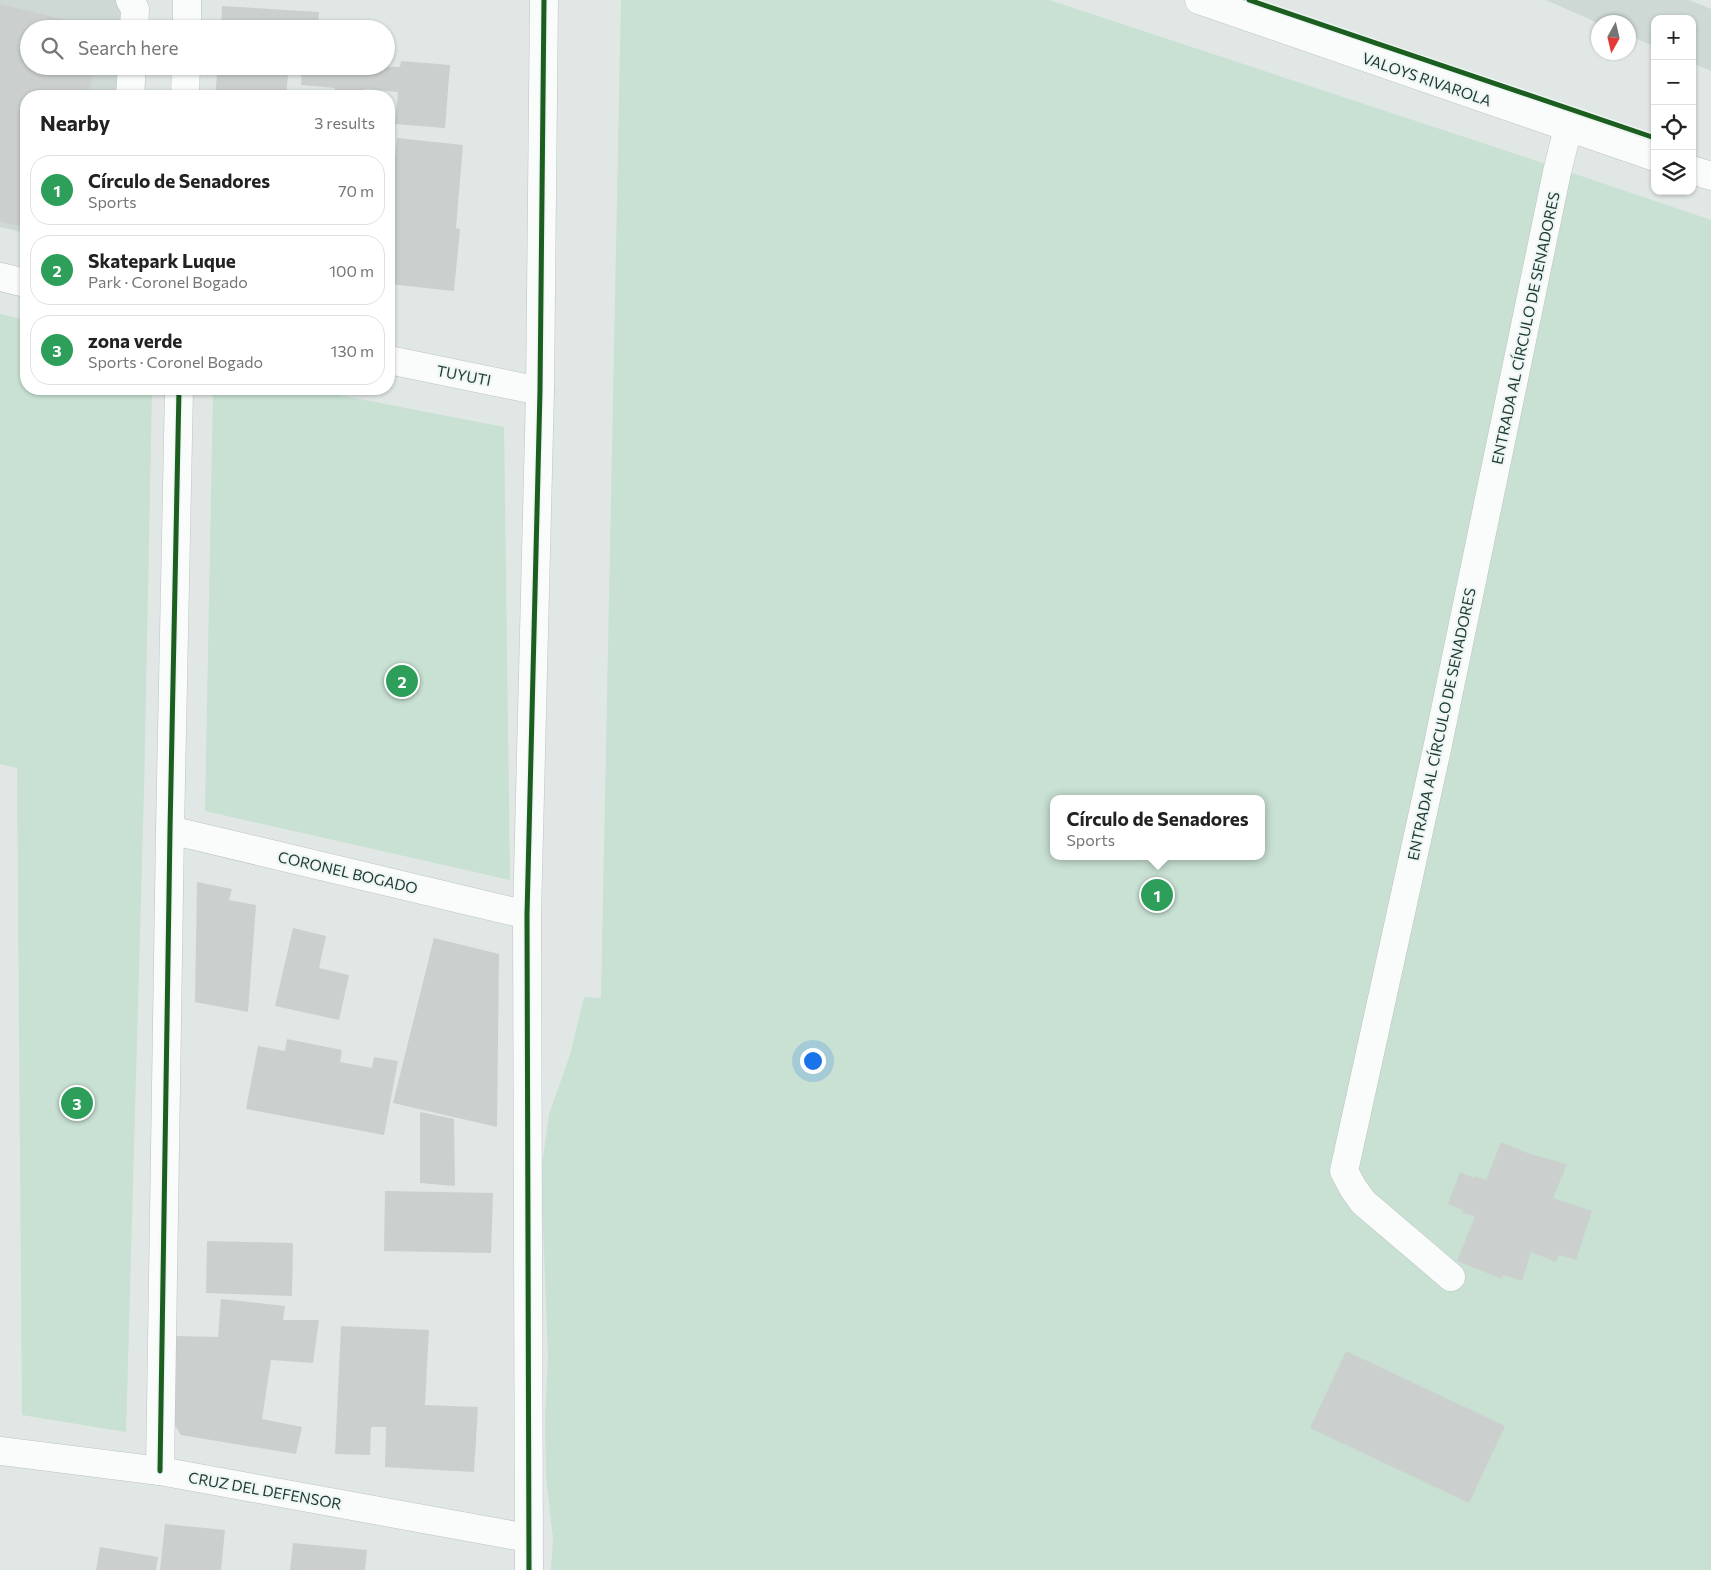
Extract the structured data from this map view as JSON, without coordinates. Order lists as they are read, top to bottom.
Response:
{
  "streets": {
    "street": [
      "VALOYS RIVAROLA",
      "ENTRADA AL CÍRCULO DE SENADORES",
      "TUYUTI",
      "CORONEL BOGADO",
      "CRUZ DEL DEFENSOR"
    ]
  },
  "crossings": [
    ["VALOYS RIVAROLA", "ENTRADA AL CÍRCULO DE SENADORES"]
  ],
  "north": "bottom",
  "page": {
    "map_buttons": ["+", "−"],
    "search": "Search here",
    "heading": ["Nearby", "3 results"],
    "list": [
      {
        "mark": "1",
        "name": "Círculo de Senadores",
        "note": "Sports",
        "value": "70 m"
      },
      {
        "mark": "2",
        "name": "Skatepark Luque",
        "note": "Park · Coronel Bogado",
        "value": "100 m"
      },
      {
        "mark": "3",
        "name": "zona verde",
        "note": "Sports · Coronel Bogado",
        "value": "130 m"
      }
    ],
    "pins": ["2", "1", "3"],
    "popup": ["Círculo de Senadores", "Sports"]
  }
}
